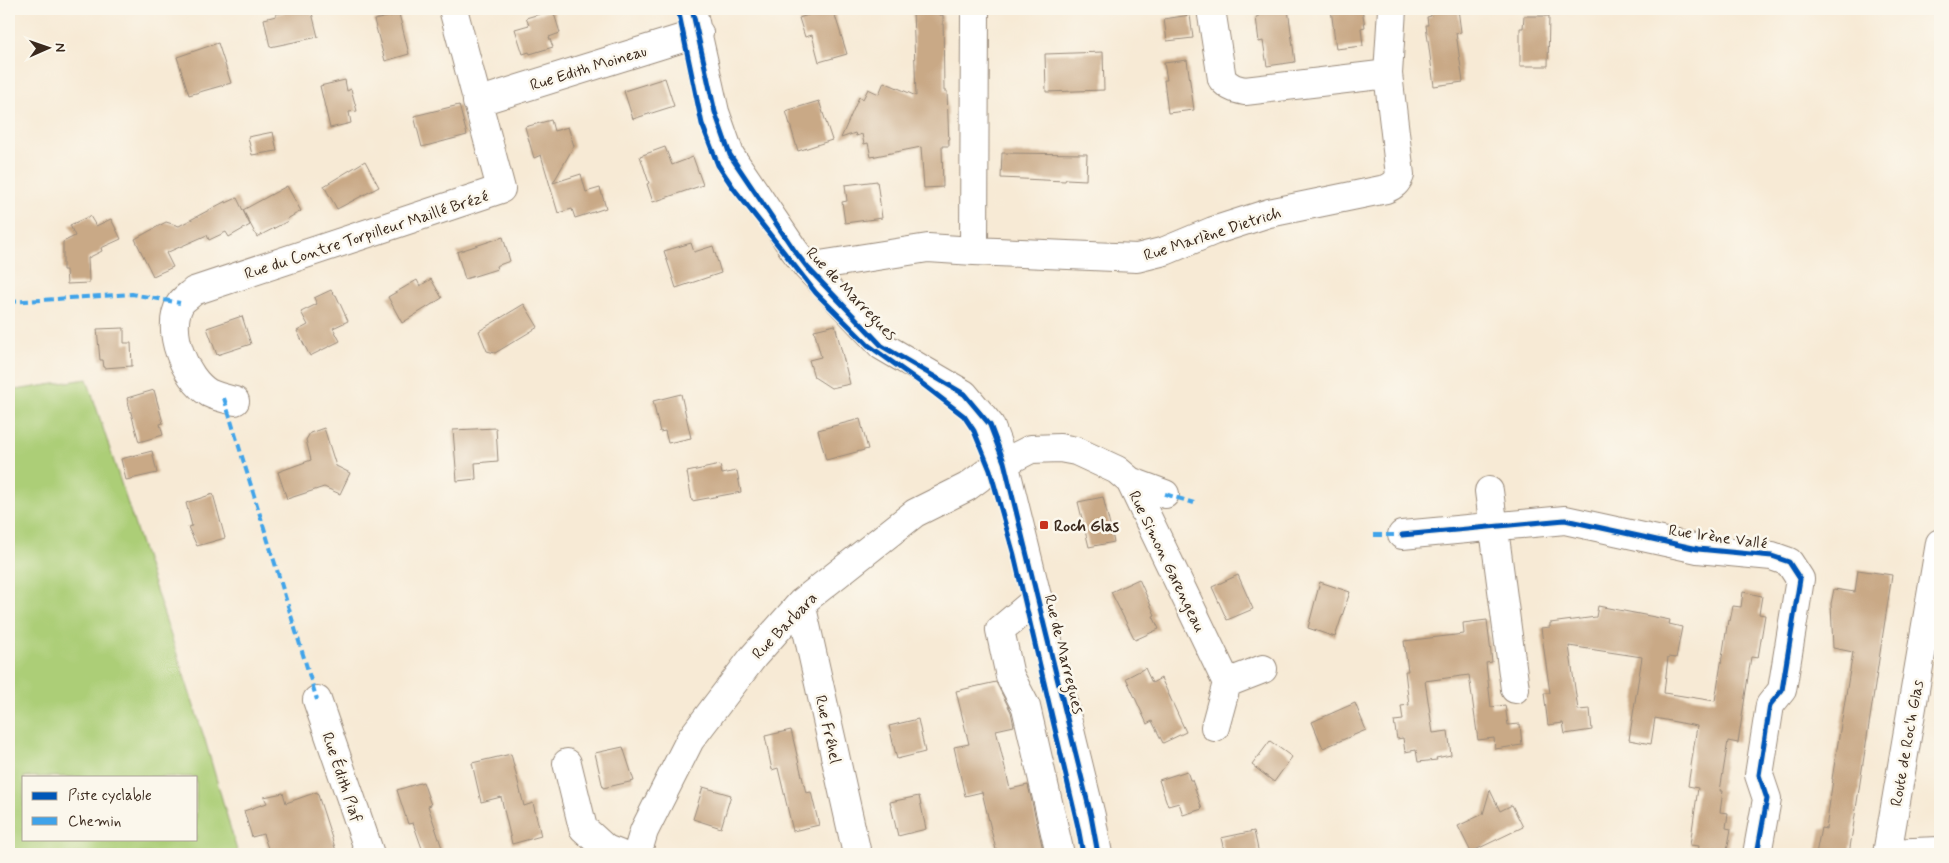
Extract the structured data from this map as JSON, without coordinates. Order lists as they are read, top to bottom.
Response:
{
  "streets": {
    "street": [
      "Rue Edith Moineau",
      "Rue Marlène Dietrich",
      "Rue du Contre Torpilleur Maillé Brézé",
      "Rue de Marregues",
      "Rue Irène Vallé",
      "Rue Simon Garengeau",
      "Rue Barbara",
      "Rue Fréhel",
      "Route de Roc'h Glas",
      "Rue Édith Piaf"
    ]
  },
  "crossings": [
    ["Rue Edith Moineau", "Rue du Contre Torpilleur Maillé Brézé"],
    ["Rue Edith Moineau", "Rue de Marregues"],
    ["Rue Marlène Dietrich", "Rue de Marregues"],
    ["Rue de Marregues", "Rue Simon Garengeau"],
    ["Rue de Marregues", "Rue Barbara"],
    ["Rue Simon Garengeau", "Rue Barbara"],
    ["Rue Barbara", "Rue Fréhel"]
  ],
  "places": {
    "transit": ["Roch Glas"]
  },
  "legend": ["Piste cyclable", "Chemin"],
  "north": "right"
}
